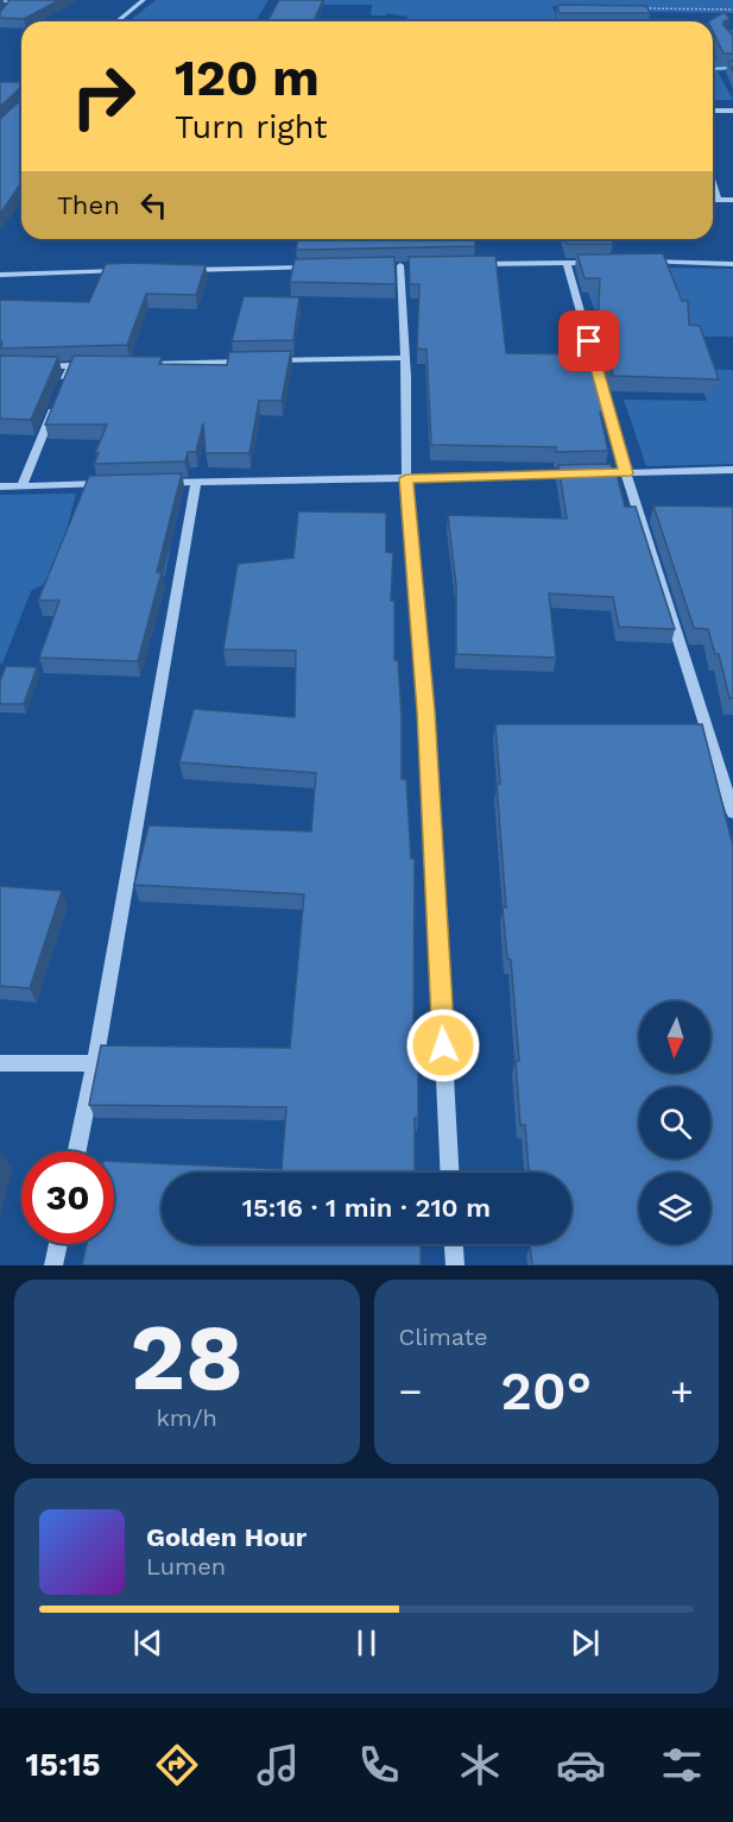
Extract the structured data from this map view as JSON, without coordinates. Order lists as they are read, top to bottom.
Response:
{
  "north": "bottom",
  "page": {
    "turn": ["120 m", "Turn right"],
    "then": "Then",
    "limit": "30",
    "trip": "15:16 · 1 min · 210 m",
    "tile": [
      ["28", "km/h"],
      "Climate"
    ],
    "heat": ["−", "20°", "+"],
    "song": ["Golden Hour", "Lumen"],
    "tabs": "15:15"
  }
}
